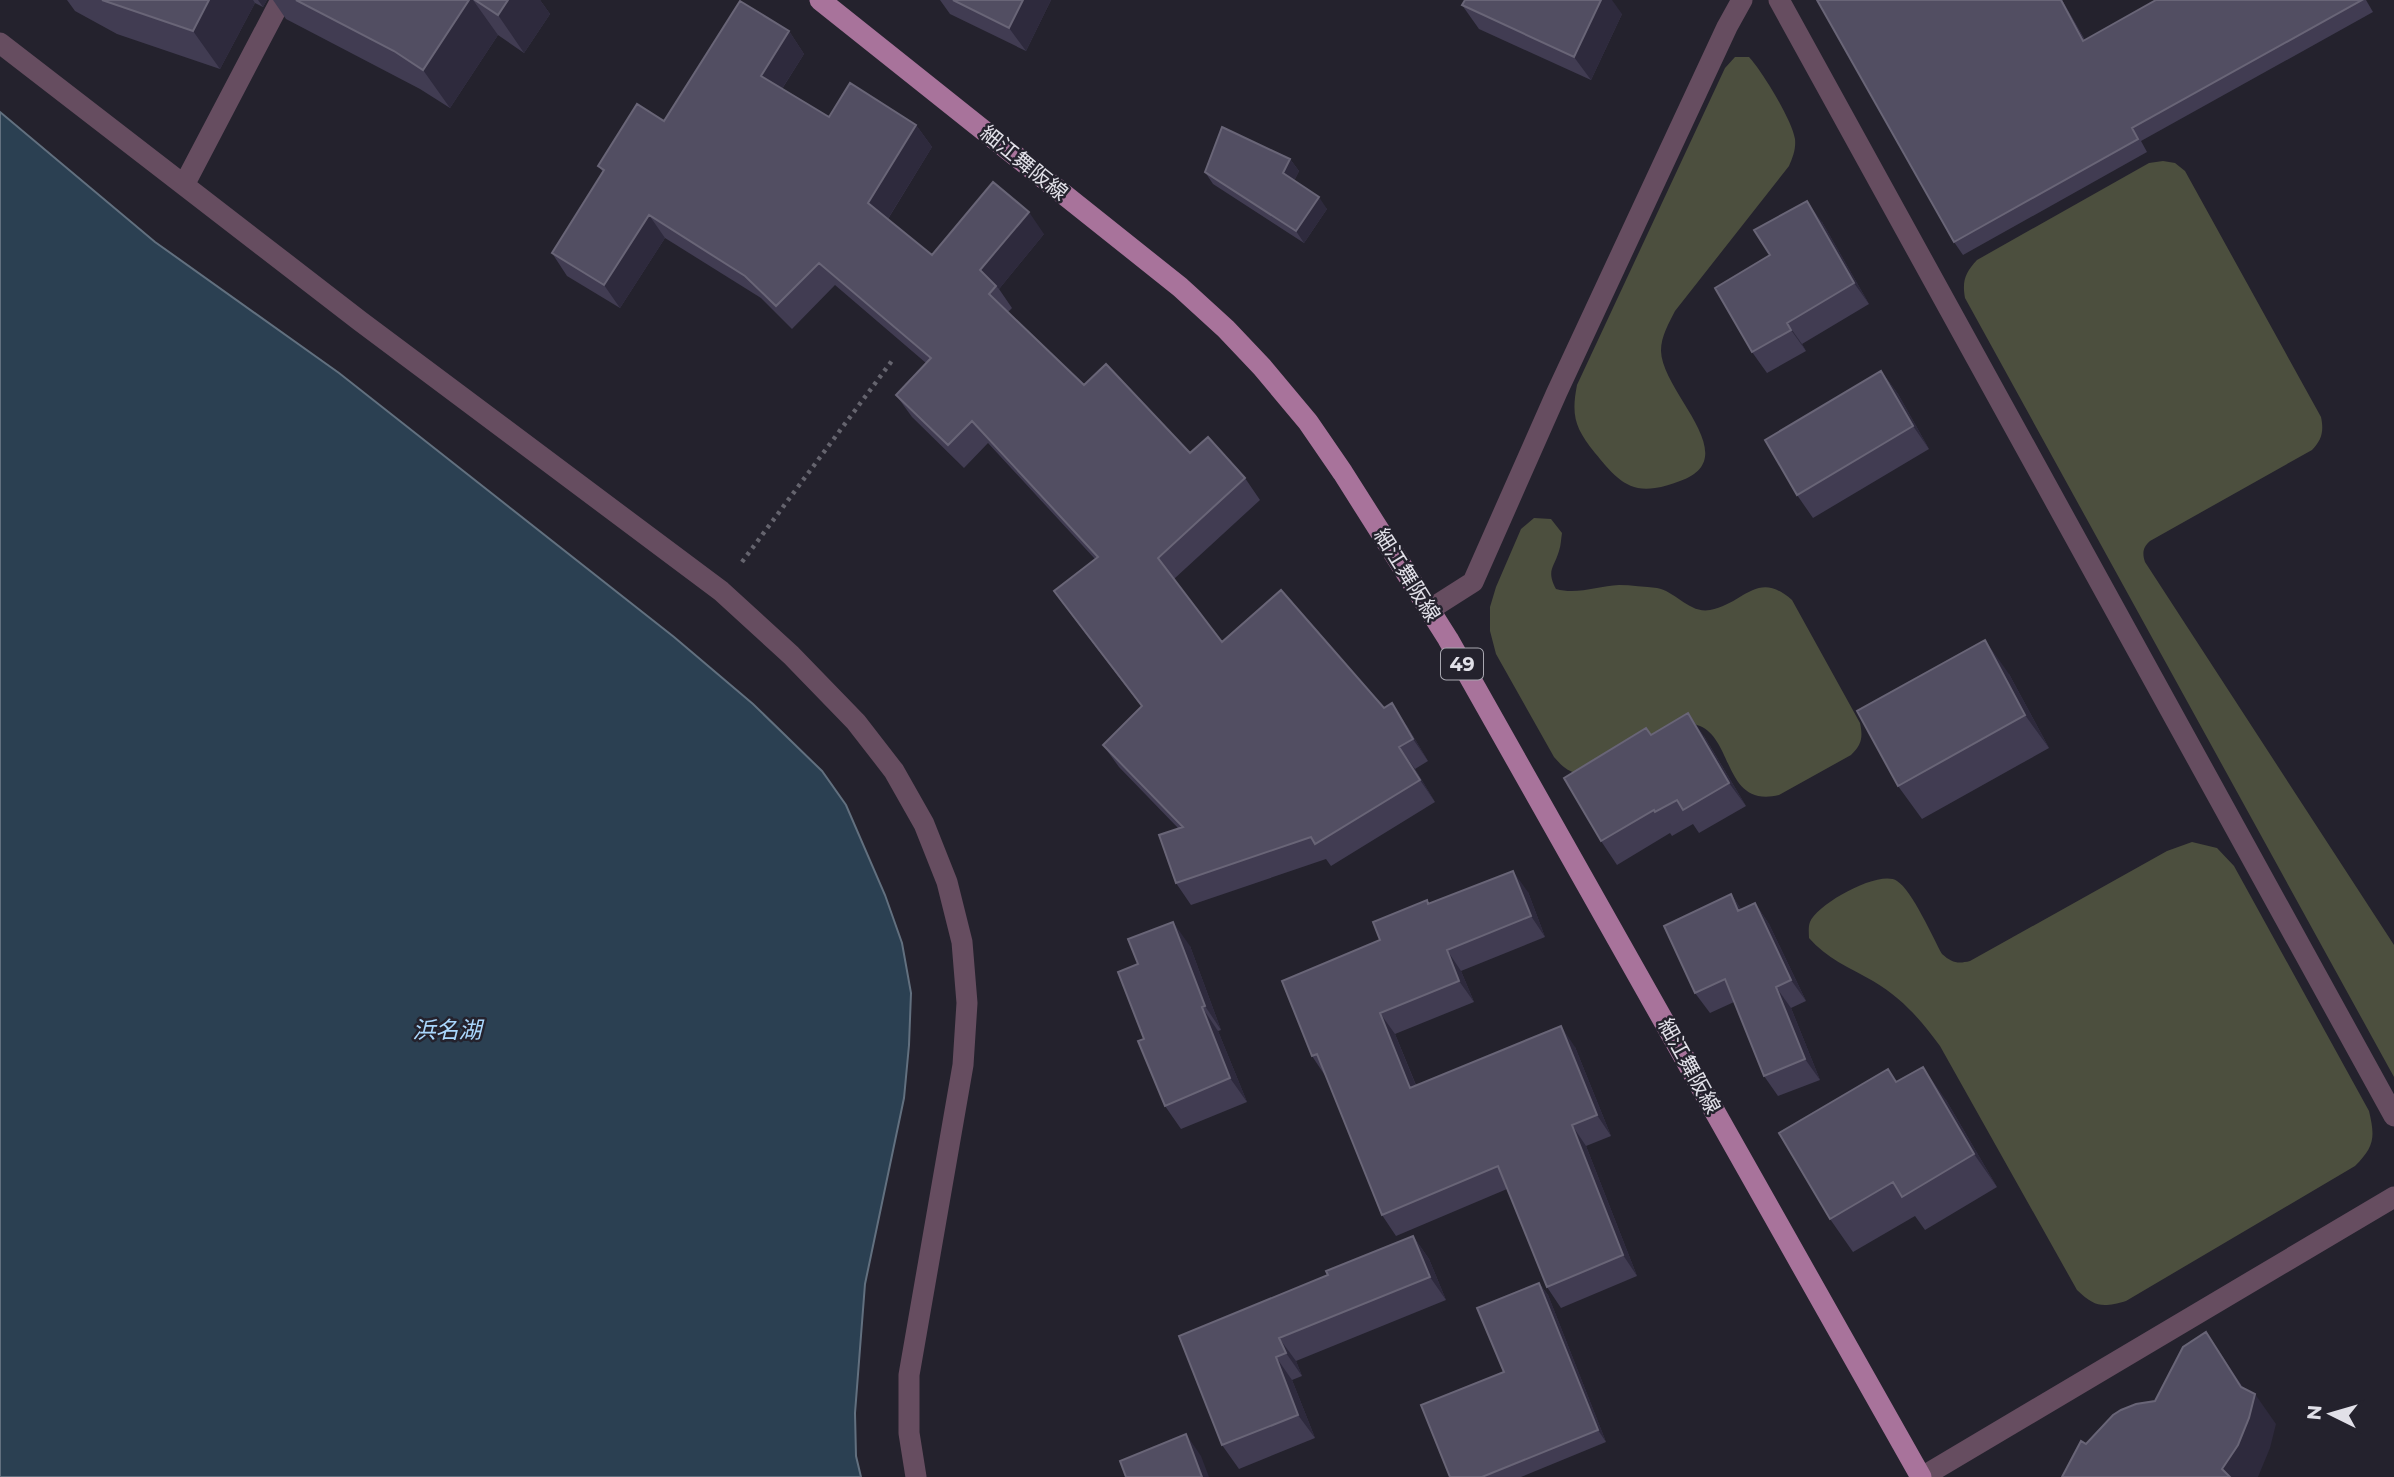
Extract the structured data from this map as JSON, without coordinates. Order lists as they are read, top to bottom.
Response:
{
  "streets": {
    "main road": ["細江舞阪線", "49"]
  },
  "water": ["浜名湖"],
  "north": "left"
}
